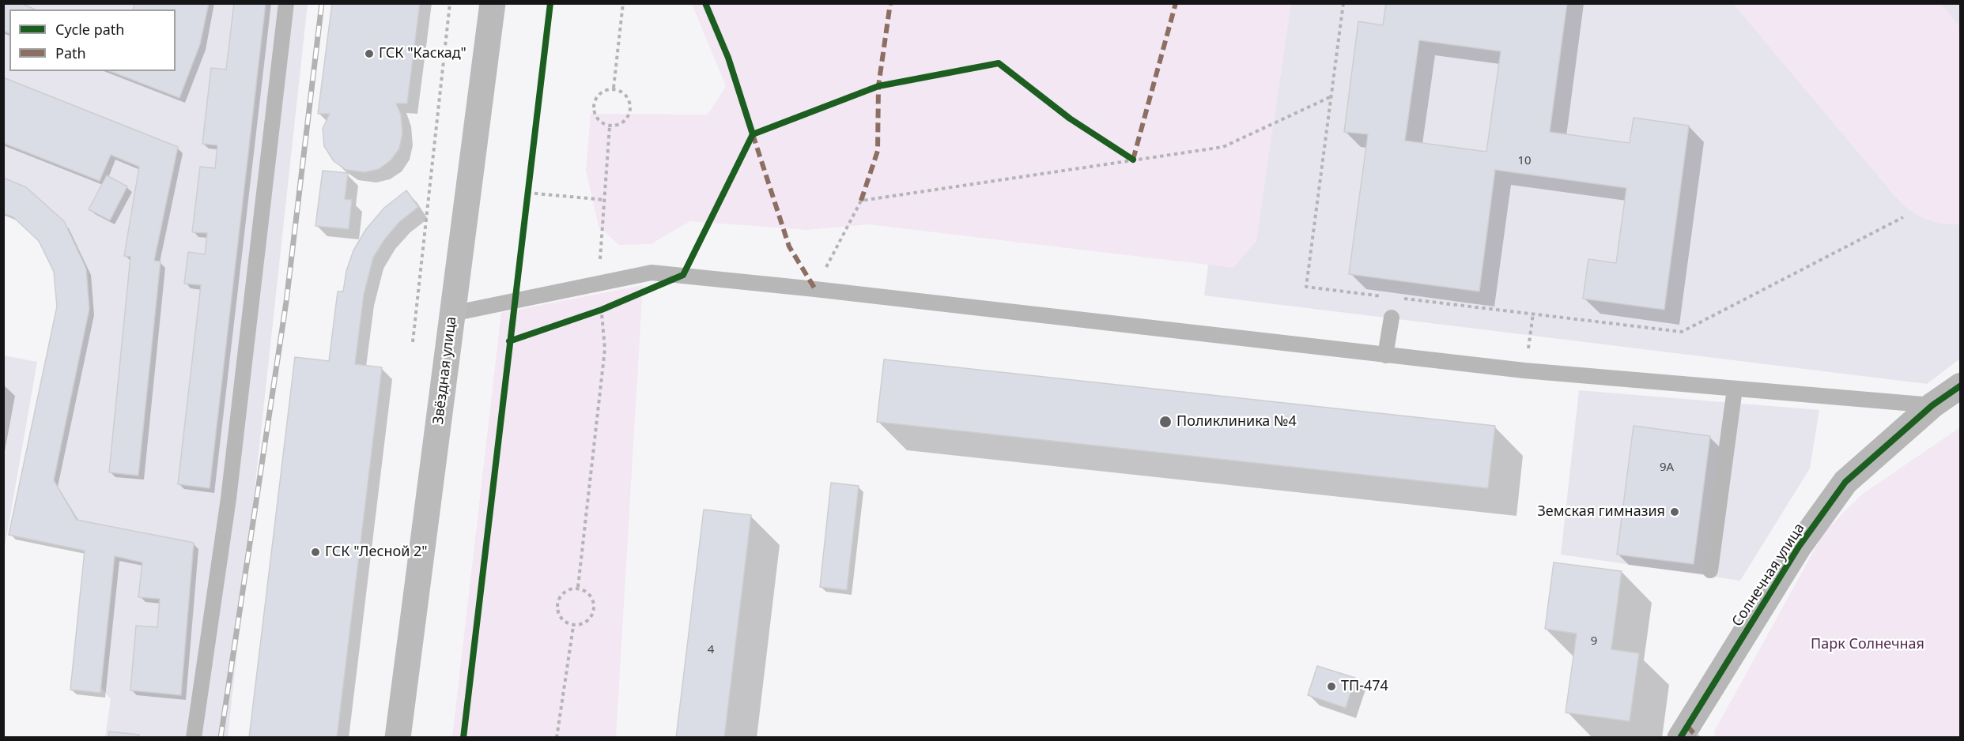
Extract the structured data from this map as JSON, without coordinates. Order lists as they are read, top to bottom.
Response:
{
  "streets": {
    "main road": ["Звёздная улица"],
    "street": ["Солнечная улица"]
  },
  "parks": ["Парк Солнечная"],
  "places": [
    "ГСК \"Каскад\"",
    "Поликлиника №4",
    "Земская гимназия",
    "ГСК \"Лесной 2\"",
    "ТП-474"
  ],
  "house_numbers": [
    "10",
    "9А",
    "9",
    "4"
  ],
  "legend": ["Cycle path", "Path"]
}
